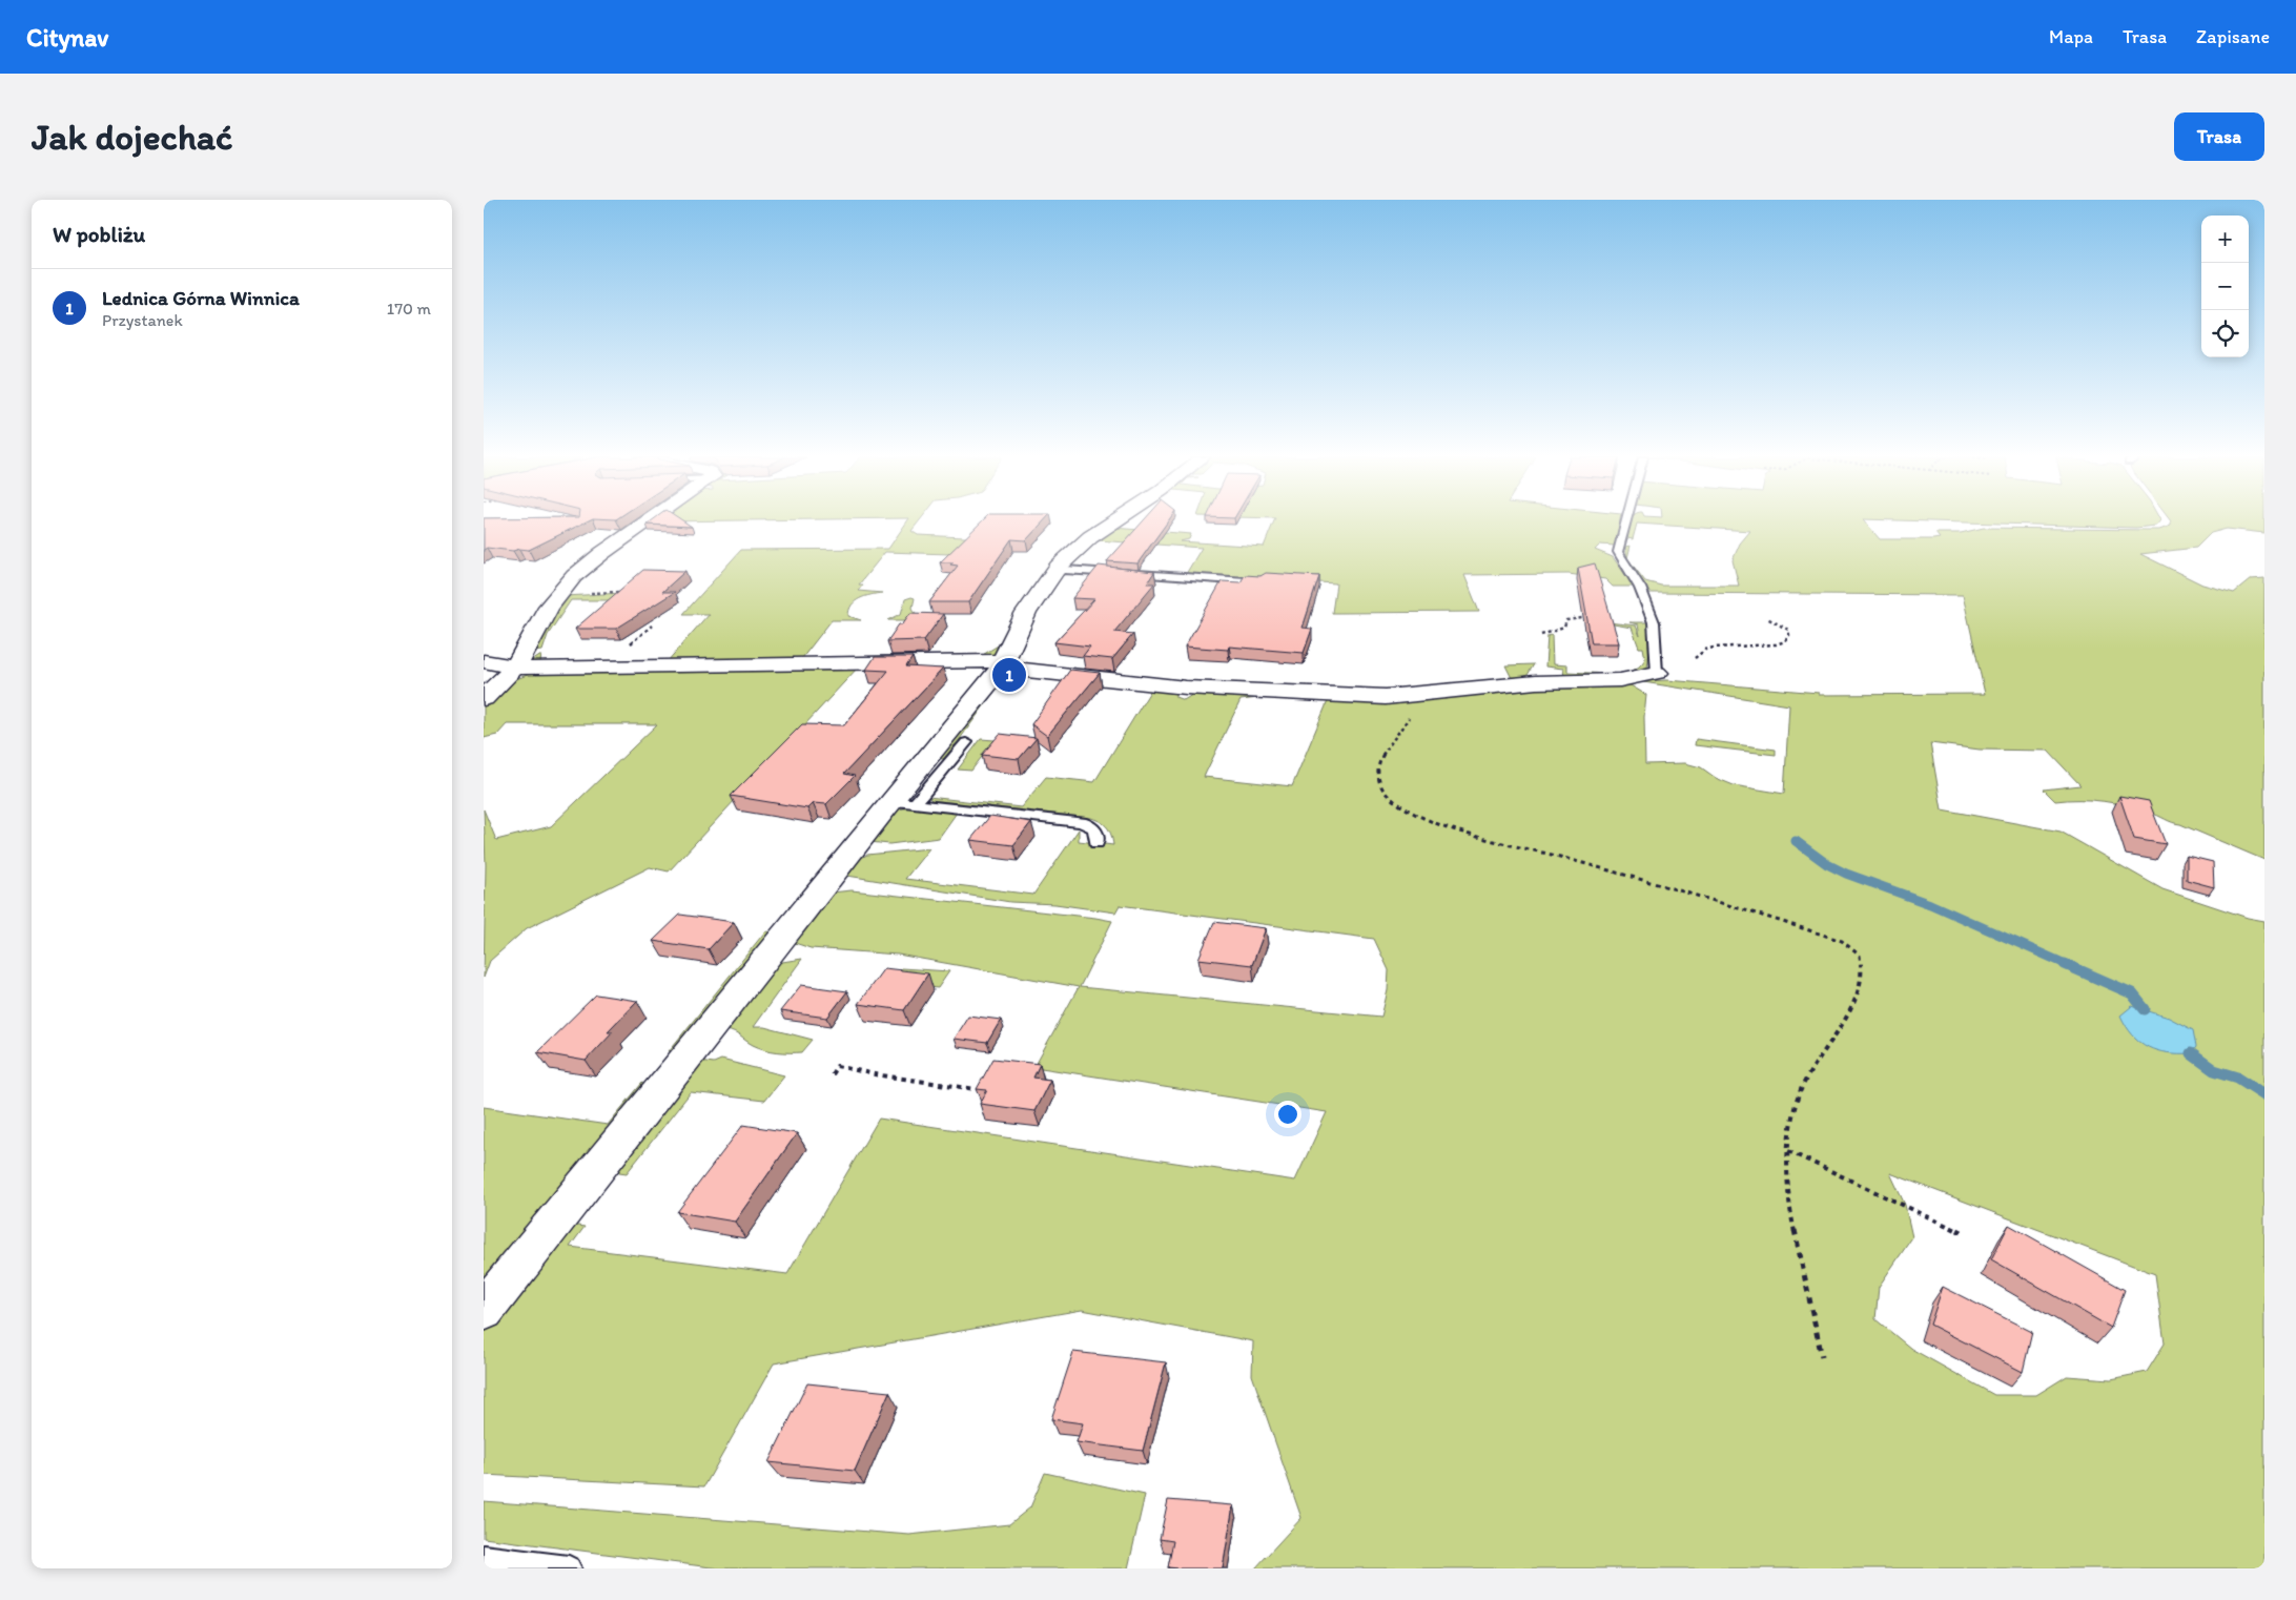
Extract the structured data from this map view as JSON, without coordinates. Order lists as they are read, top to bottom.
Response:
{
  "page": {
    "header": "Citynav",
    "nav": ["Mapa", "Trasa", "Zapisane"],
    "buttons": "Trasa",
    "title": "Jak dojechać",
    "heading": "W pobliżu",
    "map_buttons": ["+", "−"],
    "list": [
      {
        "mark": "1",
        "name": "Lednica Górna Winnica",
        "note": "Przystanek",
        "value": "170 m"
      }
    ],
    "pins": "1"
  }
}
